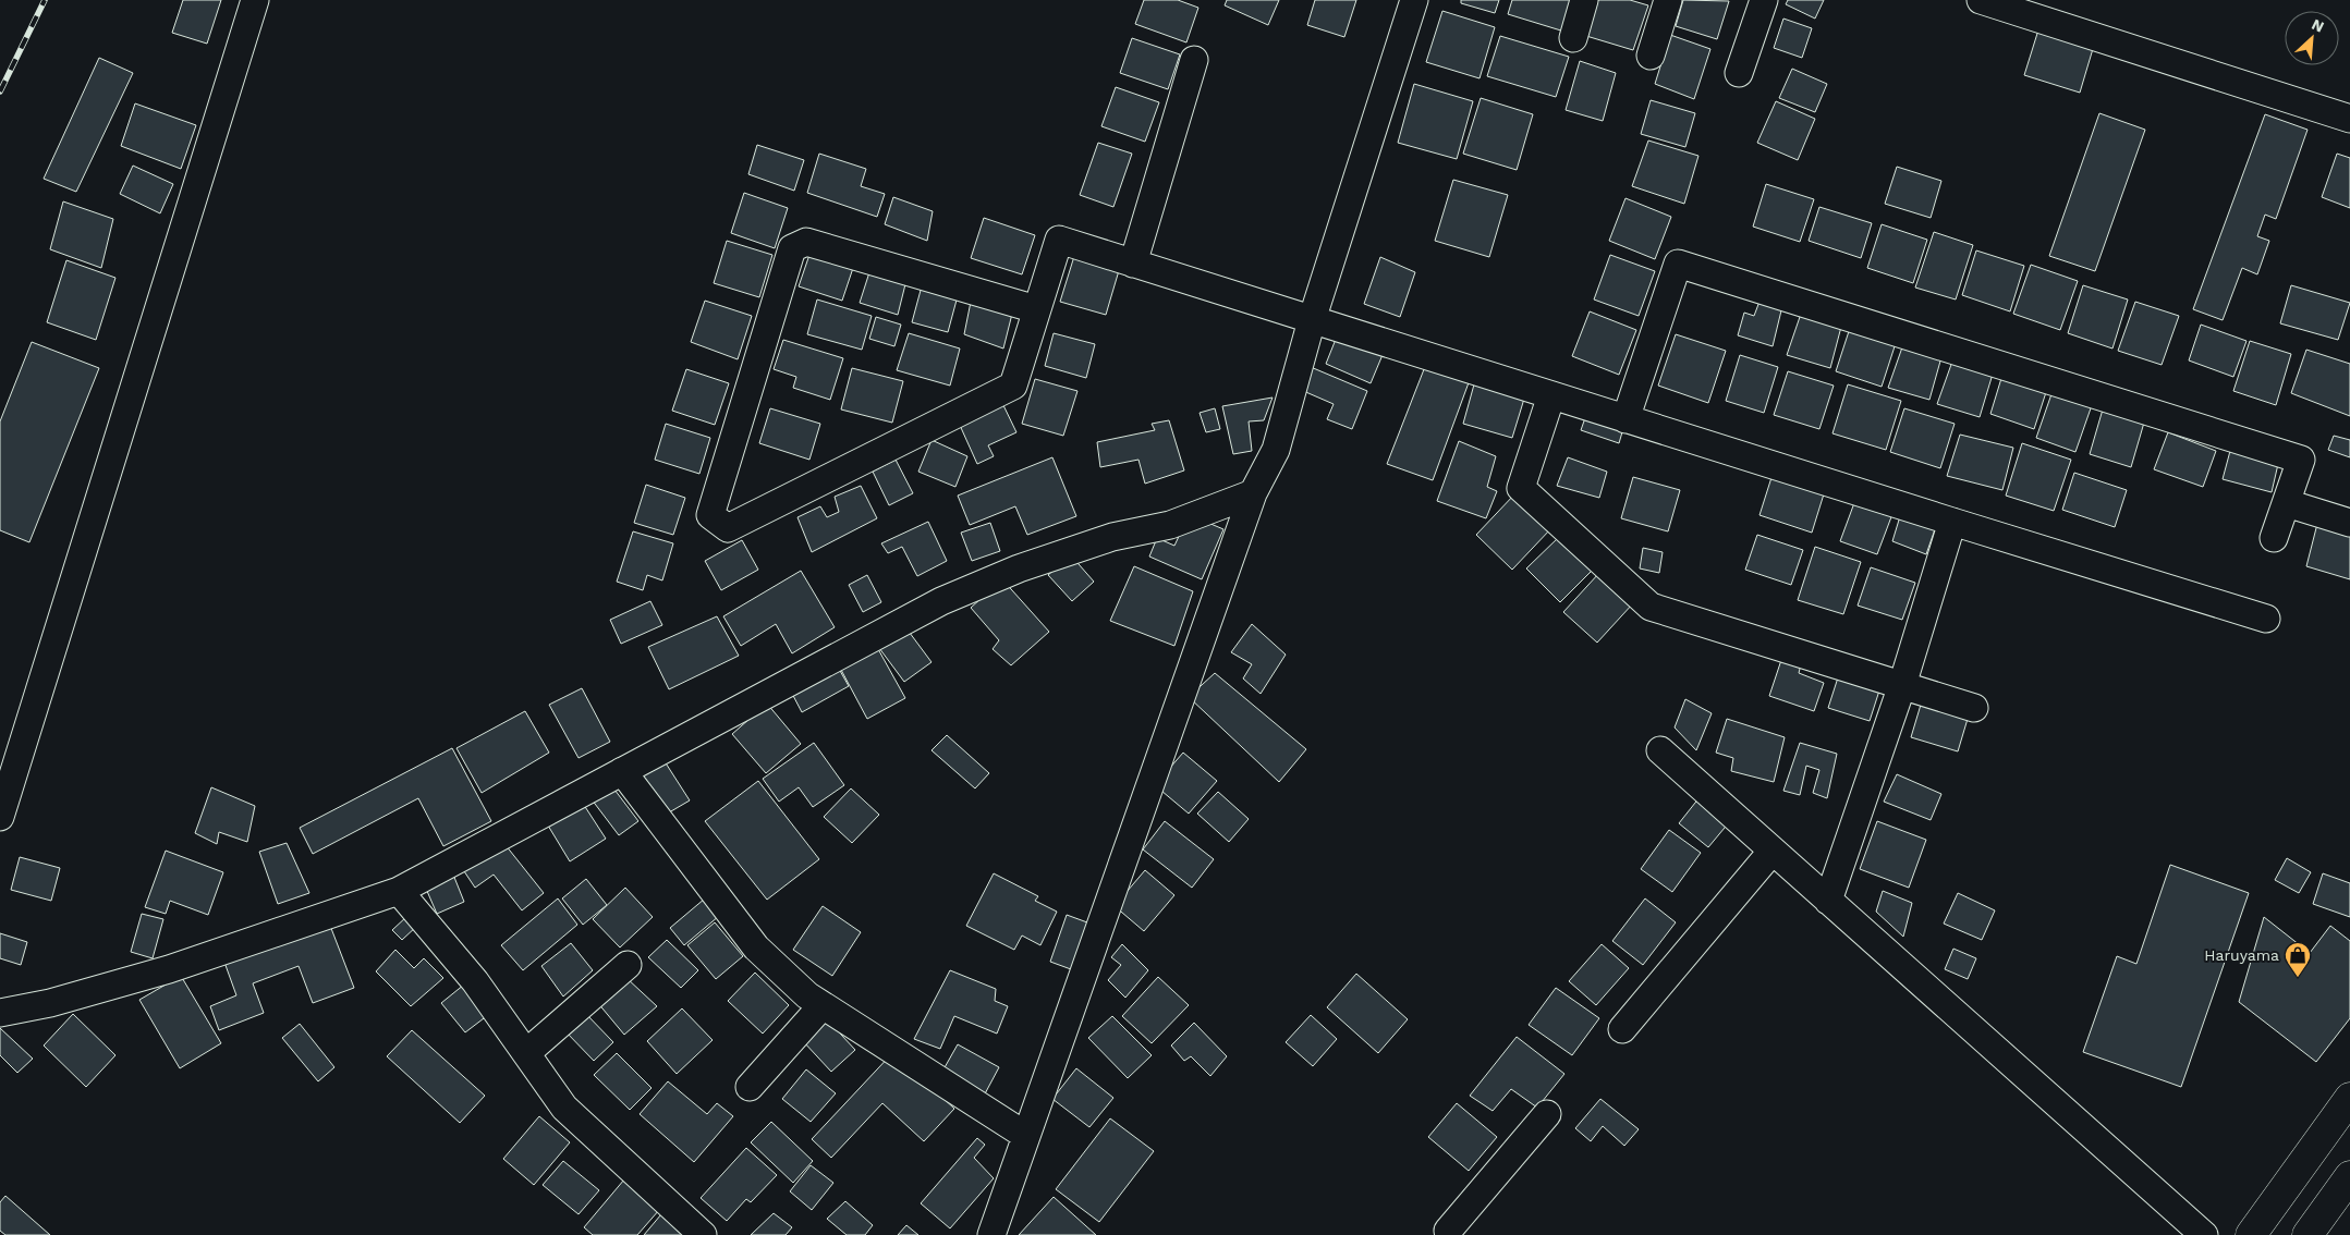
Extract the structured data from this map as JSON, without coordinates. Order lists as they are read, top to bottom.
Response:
{
  "places": {
    "shop": ["Haruyama"]
  },
  "north": "top right"
}
